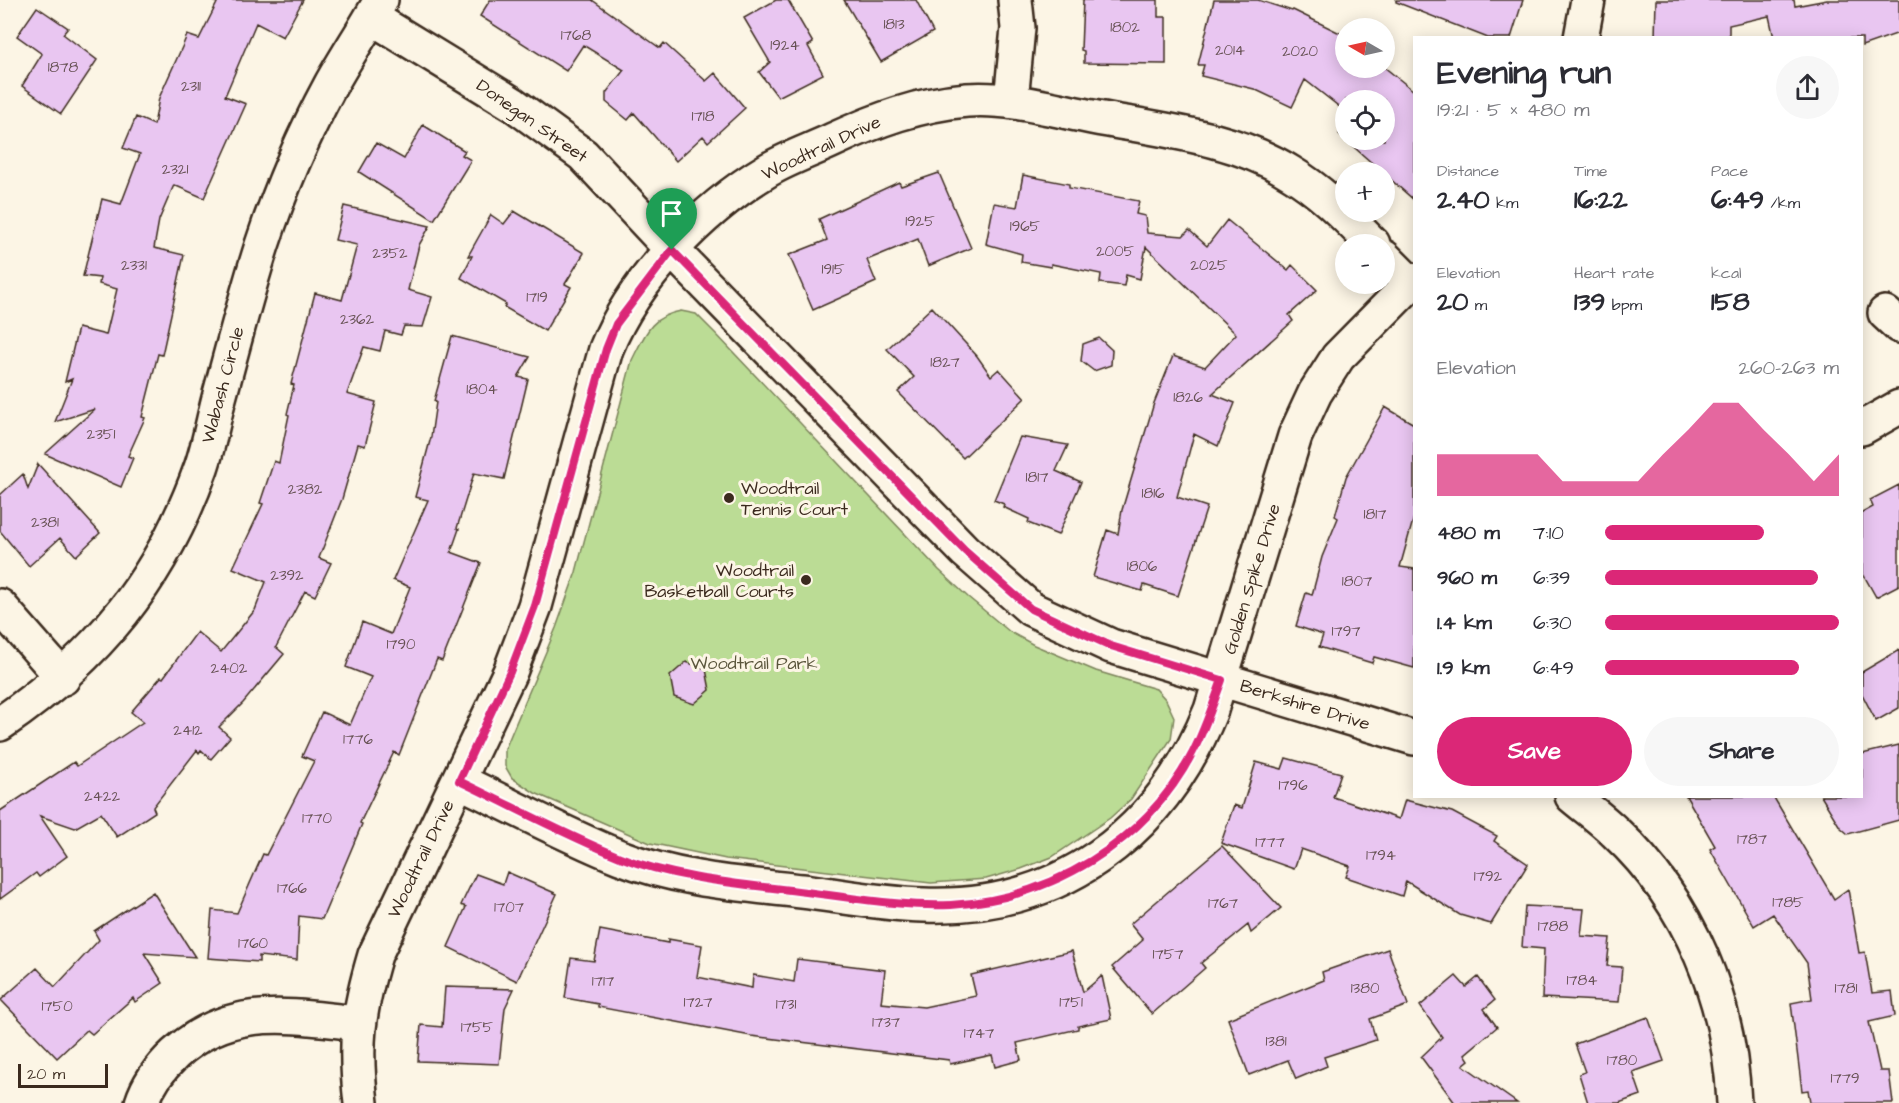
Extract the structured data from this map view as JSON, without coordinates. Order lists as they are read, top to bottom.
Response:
{
  "streets": {
    "street": [
      "Donegan Street",
      "Woodtrail Drive",
      "Wabash Circle",
      "Golden Spike Drive",
      "Berkshire Drive"
    ]
  },
  "crossings": [
    ["Donegan Street", "Woodtrail Drive"],
    ["Donegan Street", "Wabash Circle"],
    ["Donegan Street", "Berkshire Drive"],
    ["Woodtrail Drive", "Golden Spike Drive"],
    ["Woodtrail Drive", "Berkshire Drive"],
    ["Golden Spike Drive", "Berkshire Drive"]
  ],
  "parks": ["Woodtrail Park"],
  "places": ["Woodtrail Tennis Court", "Woodtrail Basketball Courts"],
  "house_numbers": [
    "1813",
    "1802",
    "1768",
    "1924",
    "2014",
    "2020",
    "1878",
    "2311",
    "1718",
    "2321",
    "1925",
    "1965",
    "2005",
    "2352",
    "2331",
    "2025",
    "1915",
    "1719",
    "2362",
    "1827",
    "1804",
    "1826",
    "2351",
    "1817",
    "2382",
    "1816",
    "1817",
    "2381",
    "1806",
    "2392",
    "1807",
    "1797",
    "1790",
    "2402",
    "2412",
    "1776",
    "1796",
    "2422",
    "1770",
    "1787",
    "1777",
    "1794",
    "1792",
    "1766",
    "1785",
    "1767",
    "1707",
    "1788",
    "1760",
    "1757",
    "1784",
    "1717",
    "1380",
    "1781",
    "1727",
    "1751",
    "1731",
    "1750",
    "1737",
    "1755",
    "1747",
    "1381",
    "1780",
    "1779"
  ],
  "scale_bar": "20 m",
  "north": "left",
  "page": {
    "map_buttons": ["+", "−"],
    "heading": ["Evening run", "19:21 · 5 × 480 m"],
    "stats": [
      ["Distance", "2.40 km"],
      ["Time", "16:22"],
      ["Pace", "6:49 /km"],
      ["Elevation", "20 m"],
      ["Heart rate", "139 bpm"],
      ["kcal", "158"]
    ],
    "chart": ["Elevation", "260–263 m"],
    "list": [
      {
        "name": "480 m",
        "note": "7:10"
      },
      {
        "name": "960 m",
        "note": "6:39"
      },
      {
        "name": "1.4 km",
        "note": "6:30"
      },
      {
        "name": "1.9 km",
        "note": "6:49"
      }
    ],
    "buttons": ["Save", "Share"],
    "scale": "20 m"
  }
}
